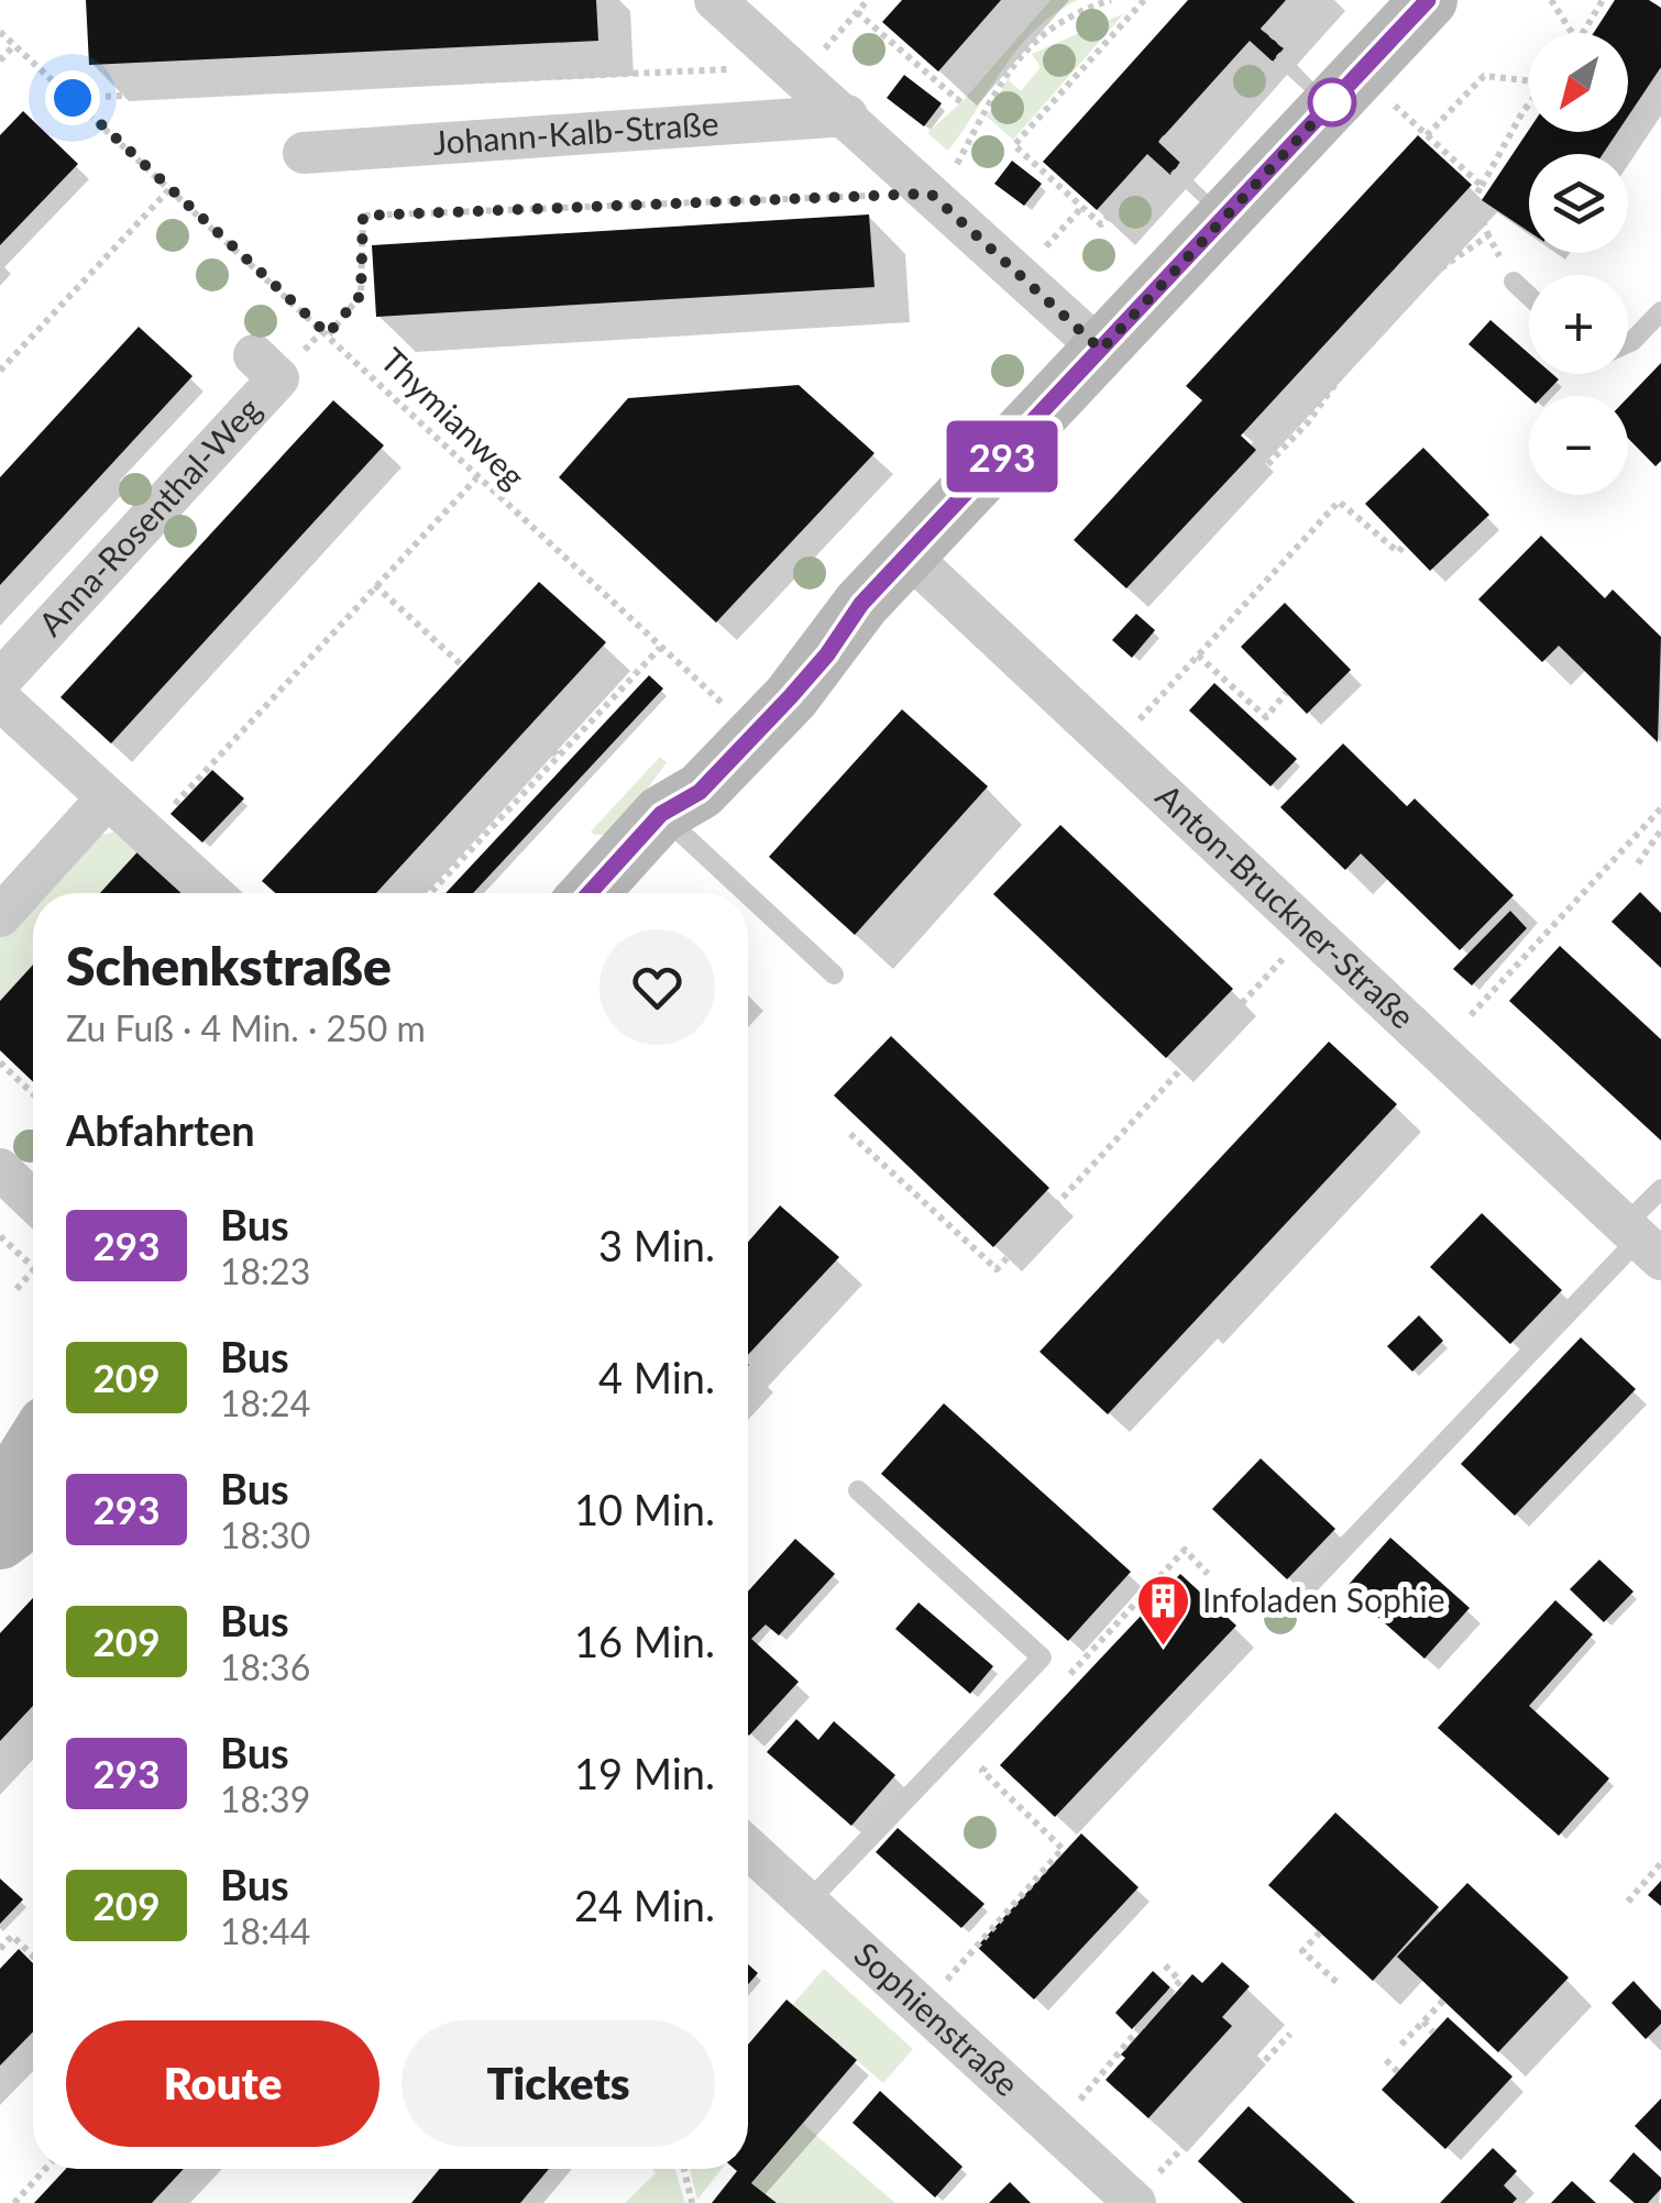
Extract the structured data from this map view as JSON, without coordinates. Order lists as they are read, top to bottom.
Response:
{
  "streets": {
    "street": [
      "Johann-Kalb-Straße",
      "Anna-Rosenthal-Weg",
      "Anton-Bruckner-Straße",
      "Sophienstraße"
    ],
    "path": ["Thymianweg"]
  },
  "places": {
    "building": ["Infoladen Sophie"]
  },
  "lines": ["bus line 293"],
  "north": "bottom left",
  "page": {
    "on_map": "293",
    "map_buttons": ["+", "−"],
    "heading": [
      ["Schenkstraße", "Zu Fuß · 4 Min. · 250 m"],
      "Abfahrten"
    ],
    "list": [
      {
        "mark": "293",
        "name": "Bus",
        "note": "18:23",
        "value": "3 Min."
      },
      {
        "mark": "209",
        "name": "Bus",
        "note": "18:24",
        "value": "4 Min."
      },
      {
        "mark": "293",
        "name": "Bus",
        "note": "18:30",
        "value": "10 Min."
      },
      {
        "mark": "209",
        "name": "Bus",
        "note": "18:36",
        "value": "16 Min."
      },
      {
        "mark": "293",
        "name": "Bus",
        "note": "18:39",
        "value": "19 Min."
      },
      {
        "mark": "209",
        "name": "Bus",
        "note": "18:44",
        "value": "24 Min."
      }
    ],
    "buttons": ["Route", "Tickets"]
  }
}
